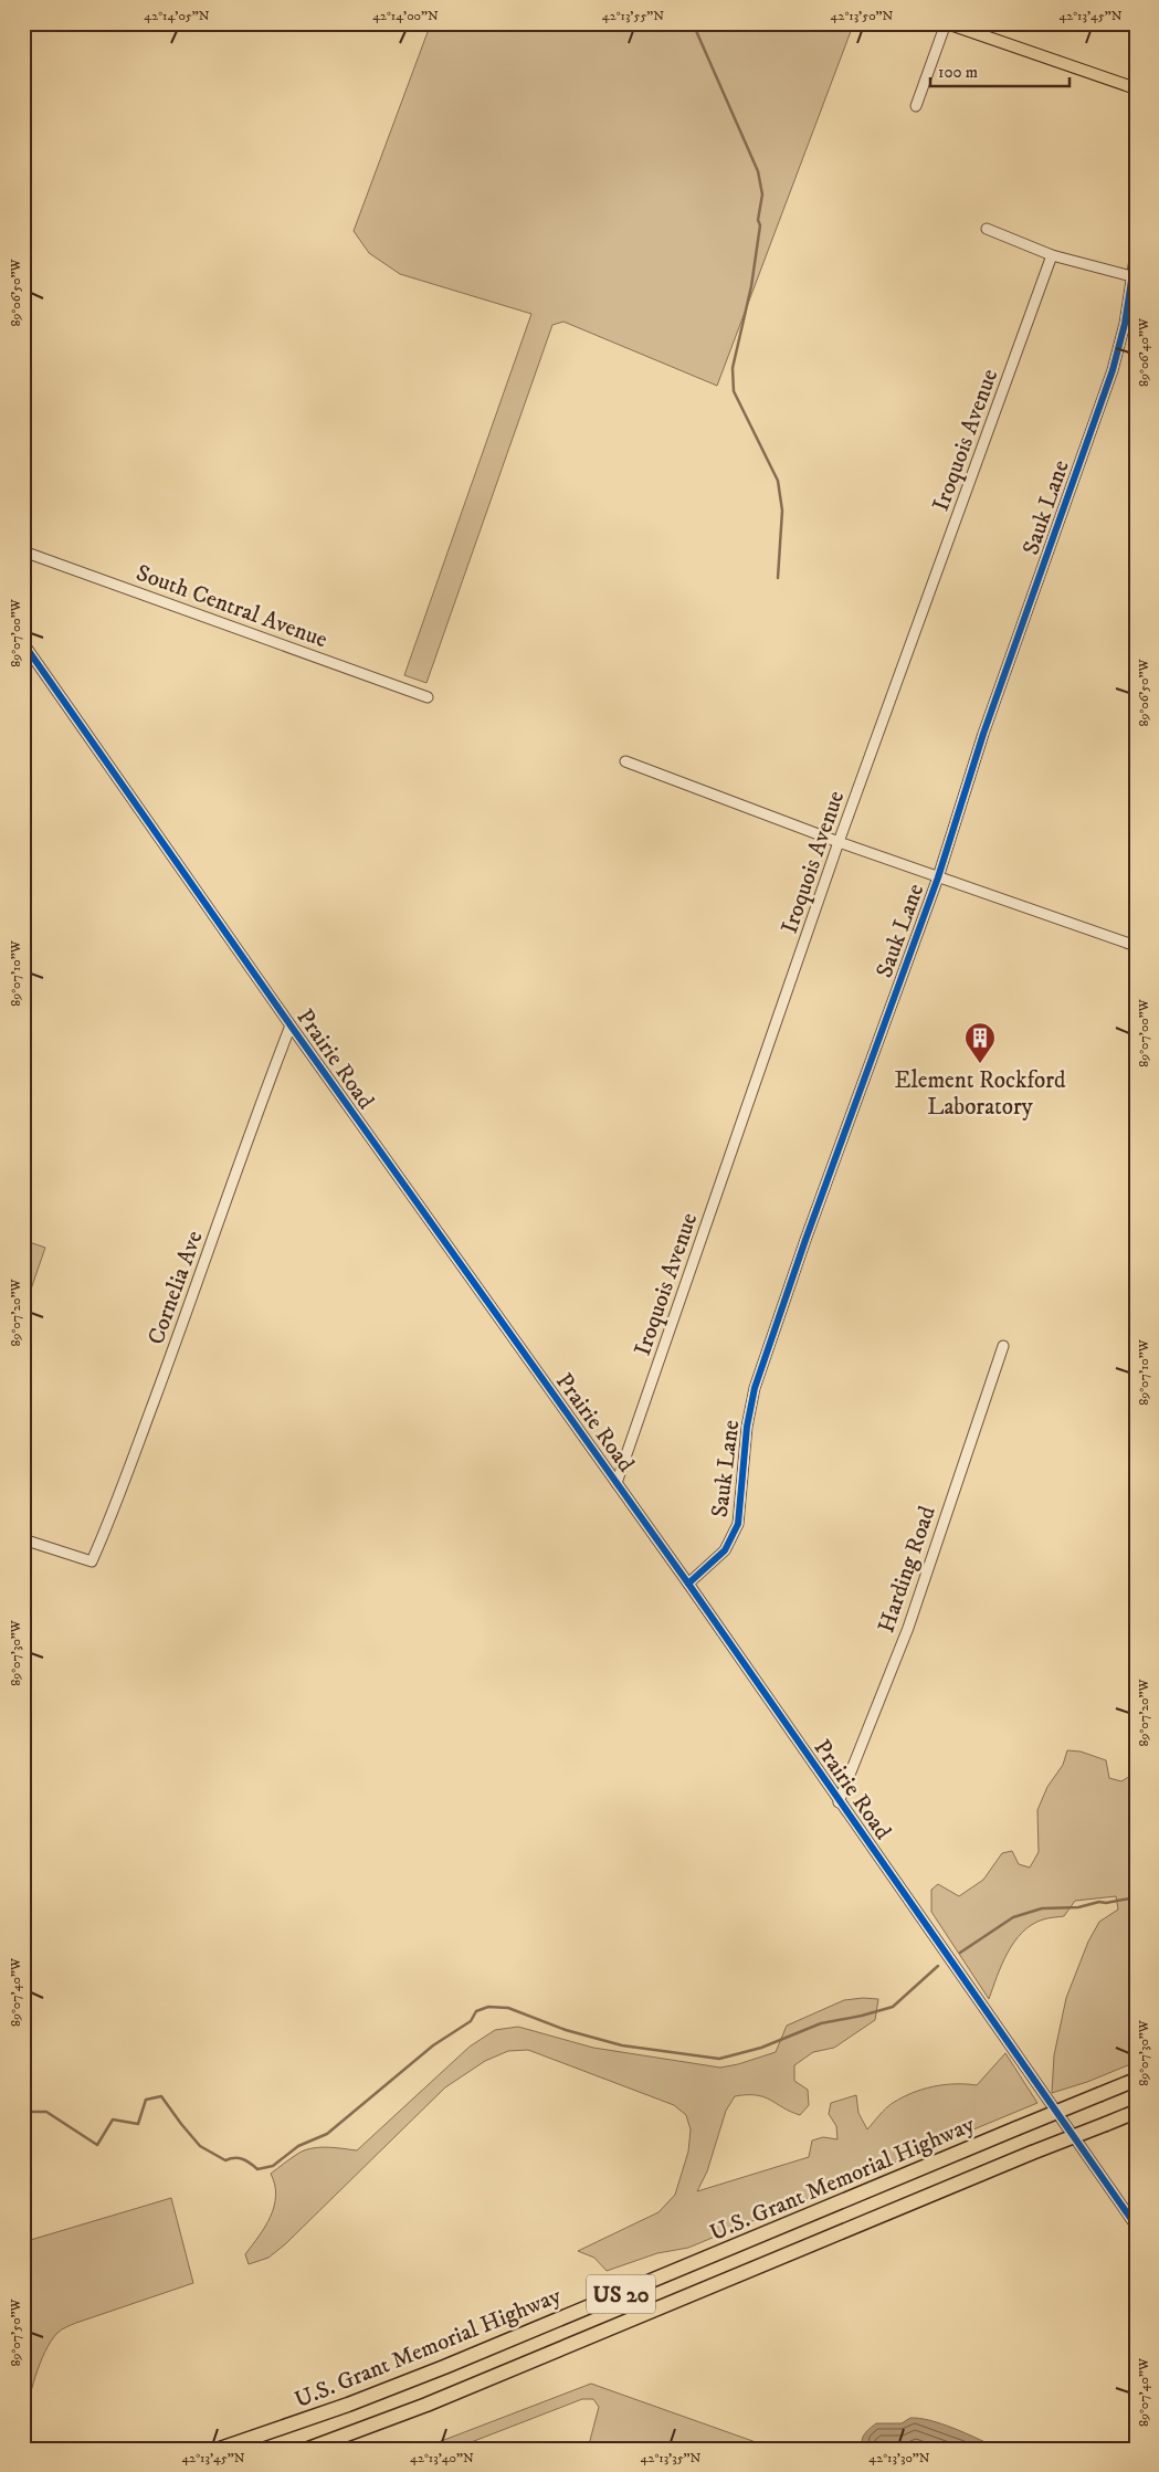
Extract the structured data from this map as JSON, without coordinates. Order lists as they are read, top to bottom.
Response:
{
  "streets": {
    "highway": ["U.S. Grant Memorial Highway", "US 20"],
    "street": [
      "Iroquois Avenue",
      "Sauk Lane",
      "South Central Avenue",
      "Prairie Road",
      "Cornelia Ave",
      "Harding Road"
    ]
  },
  "crossings": [
    ["Iroquois Avenue", "Prairie Road"],
    ["Sauk Lane", "Prairie Road"],
    ["Prairie Road", "Cornelia Ave"],
    ["Prairie Road", "Harding Road"]
  ],
  "places": {
    "building": ["Element Rockford Laboratory"]
  },
  "scale_bar": "100 m",
  "coordinates": [
    "42°14'05\"N",
    "42°14'00\"N",
    "42°13'55\"N",
    "42°13'50\"N",
    "42°13'45\"N",
    "89°06'50\"W",
    "89°06'40\"W",
    "89°07'00\"W",
    "89°07'10\"W",
    "89°07'20\"W",
    "89°07'30\"W",
    "89°07'40\"W",
    "89°07'50\"W",
    "42°13'40\"N",
    "42°13'35\"N",
    "42°13'30\"N"
  ]
}
